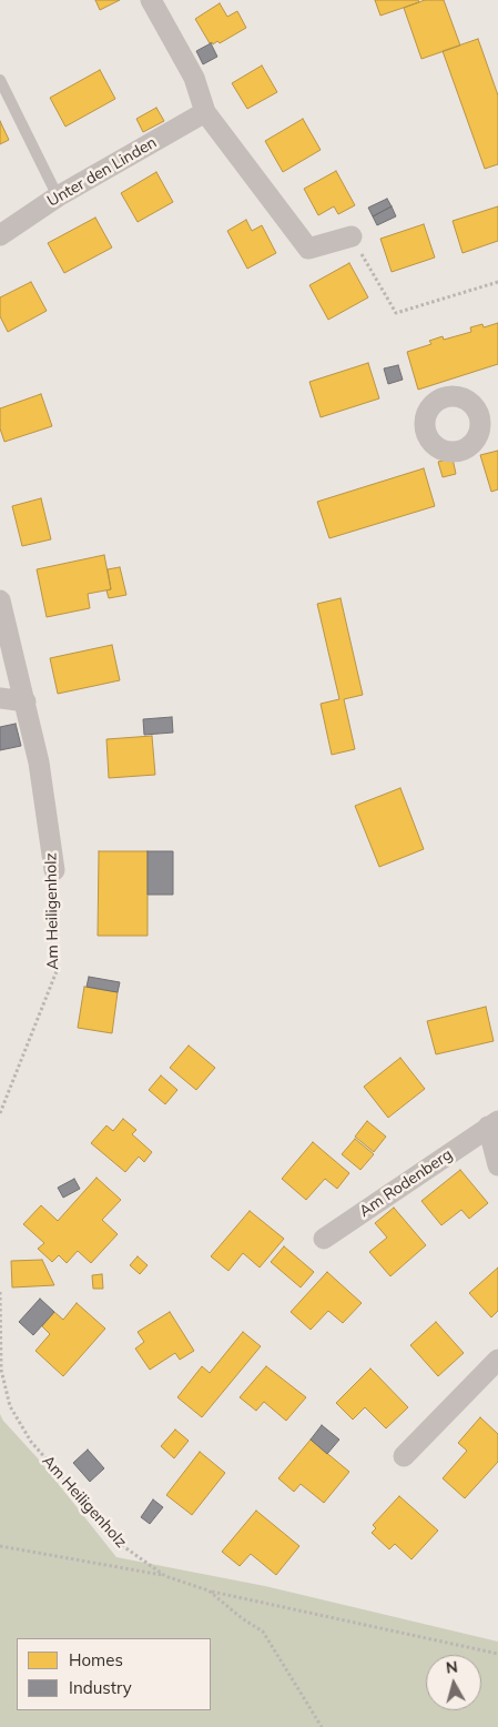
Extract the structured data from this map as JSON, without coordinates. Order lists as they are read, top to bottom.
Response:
{
  "streets": {
    "street": ["Unter den Linden", "Am Heiligenholz", "Am Rodenberg"]
  },
  "legend": ["Homes", "Industry"],
  "north": "top"
}
